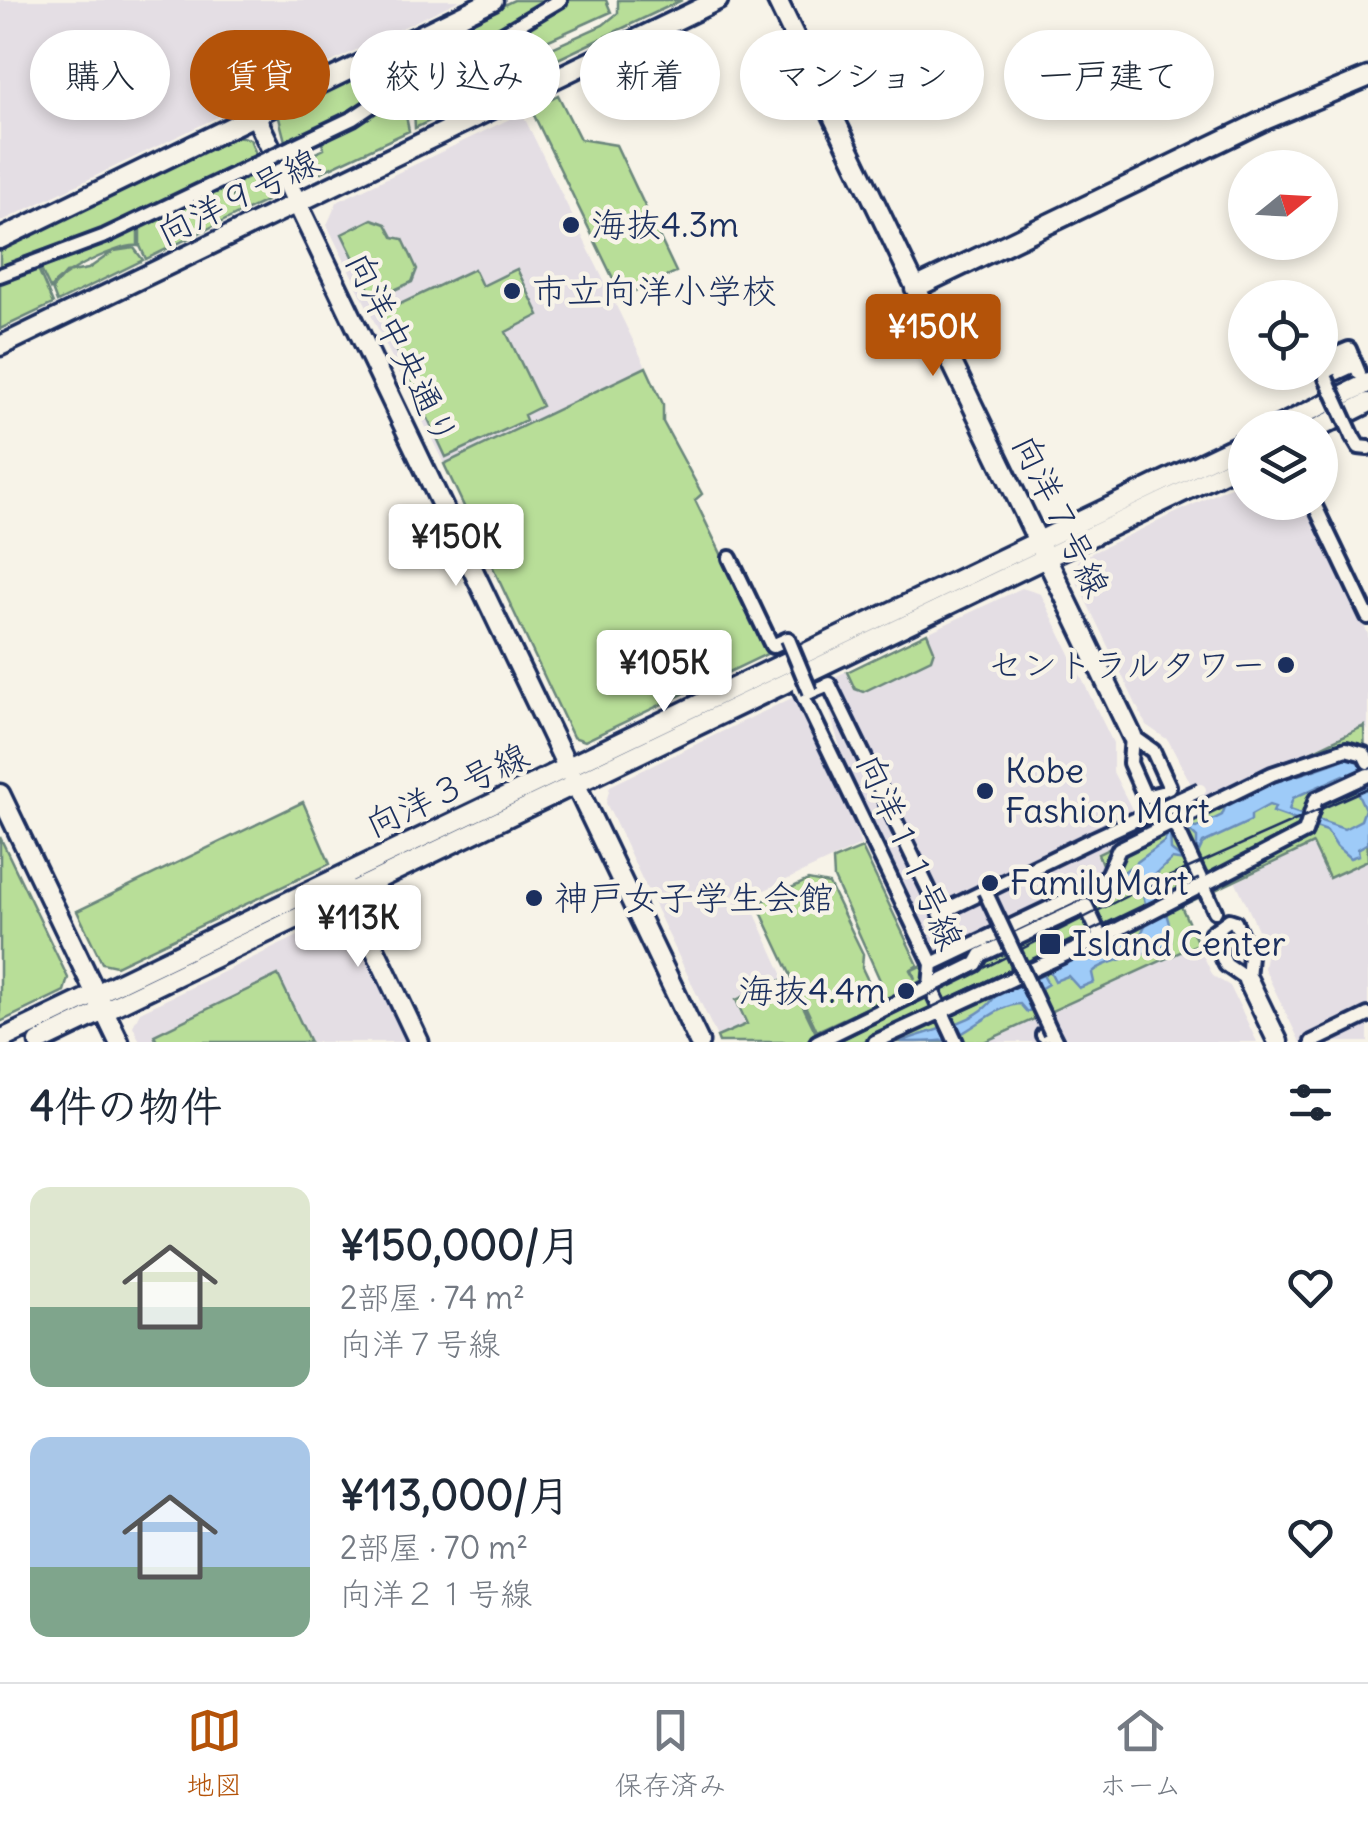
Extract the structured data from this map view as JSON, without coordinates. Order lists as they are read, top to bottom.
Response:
{
  "streets": {
    "street": [
      "向洋９号線",
      "向洋中央通り",
      "向洋７号線",
      "向洋３号線",
      "向洋１１号線"
    ]
  },
  "crossings": [
    ["向洋９号線", "向洋中央通り"],
    ["向洋中央通り", "向洋３号線"],
    ["向洋７号線", "向洋３号線"]
  ],
  "places": {
    "other": [
      "海抜4.3m",
      "市立向洋小学校",
      "セントラルタワー",
      "Kobe Fashion Mart",
      "FamilyMart",
      "神戸女子学生会館",
      "海抜4.4m"
    ],
    "transit": ["Island Center"]
  },
  "north": "right",
  "page": {
    "chip": [
      "購入",
      "賃貸",
      "絞り込み",
      "新着",
      "マンション",
      "一戸建て"
    ],
    "price": [
      "¥150K",
      "¥150K",
      "¥105K",
      "¥113K"
    ],
    "heading": "4件の物件",
    "list": [
      {
        "name": "¥150,000/月",
        "note": "2部屋 · 74 m² · 向洋７号線"
      },
      {
        "name": "¥113,000/月",
        "note": "2部屋 · 70 m² · 向洋２１号線"
      }
    ],
    "tabs": ["地図", "保存済み", "ホーム"]
  }
}
